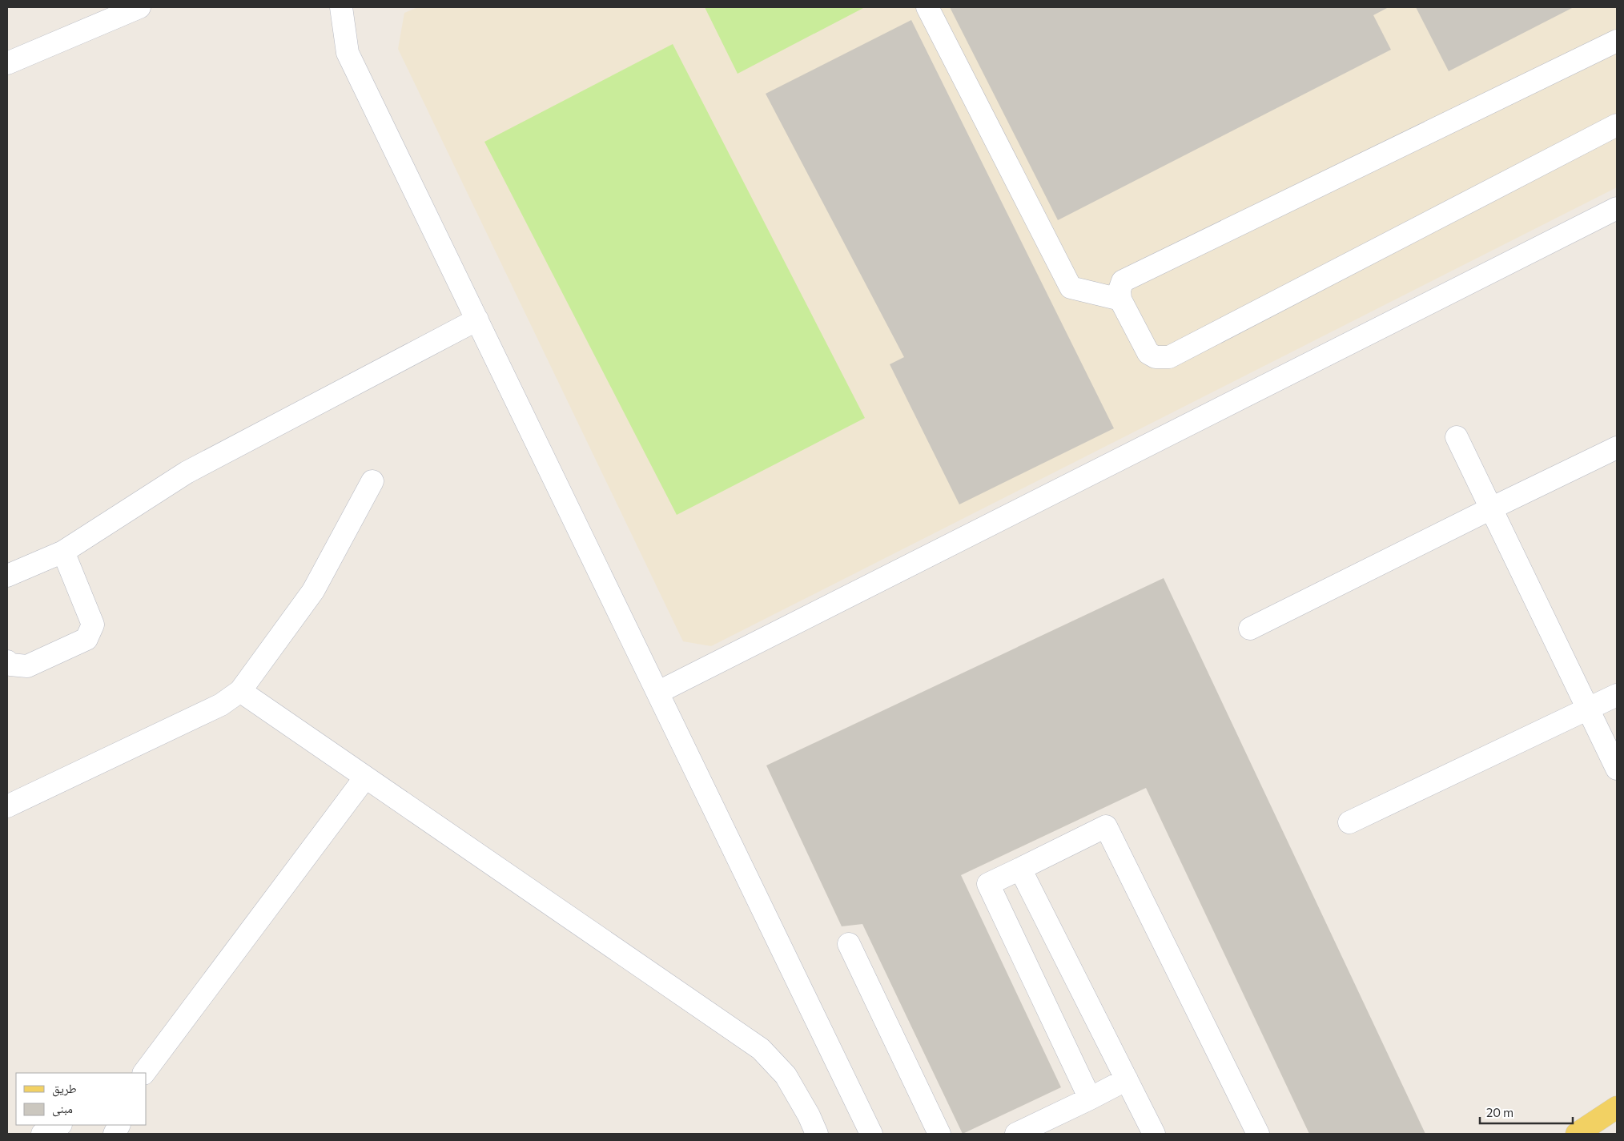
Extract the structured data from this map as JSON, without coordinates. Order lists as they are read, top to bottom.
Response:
{
  "legend": ["طريق", "مبنى"],
  "scale_bar": "20 m"
}
